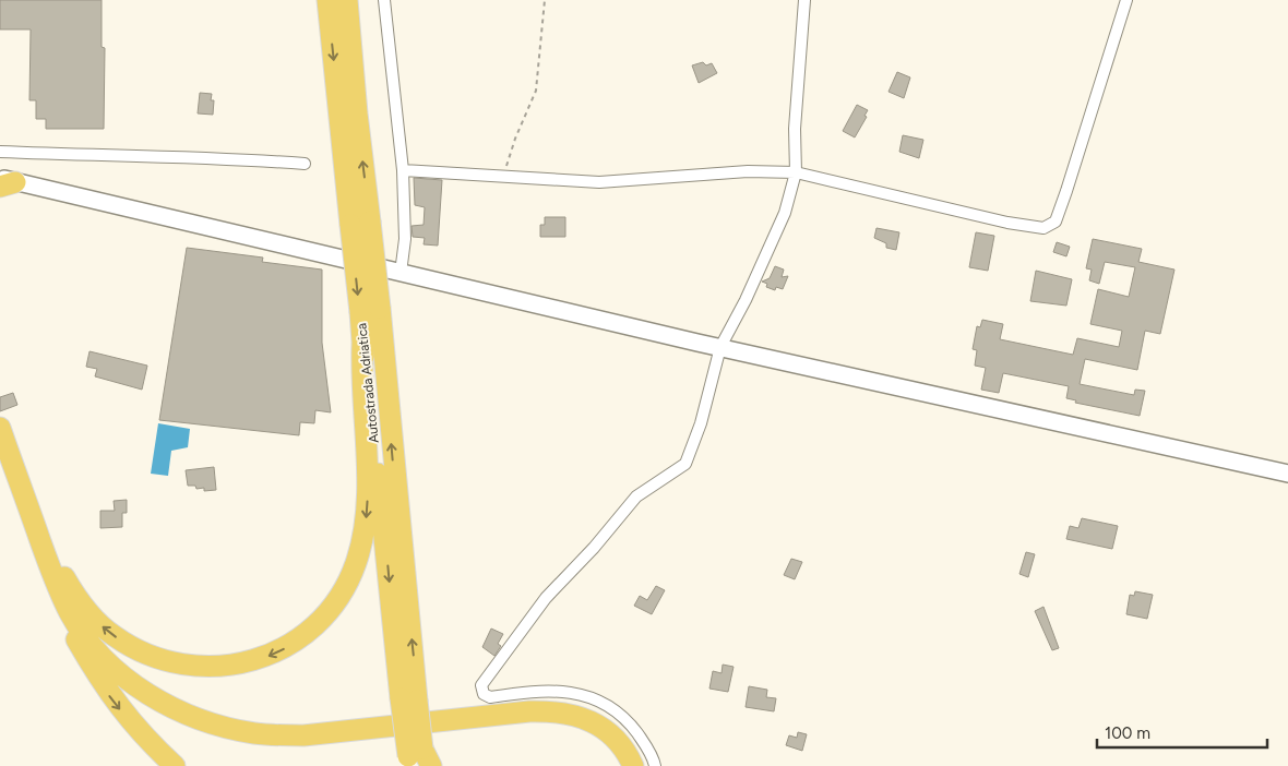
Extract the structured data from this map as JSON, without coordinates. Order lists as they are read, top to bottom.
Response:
{
  "streets": {
    "highway": ["Autostrada Adriatica"]
  },
  "scale_bar": "100 m"
}
